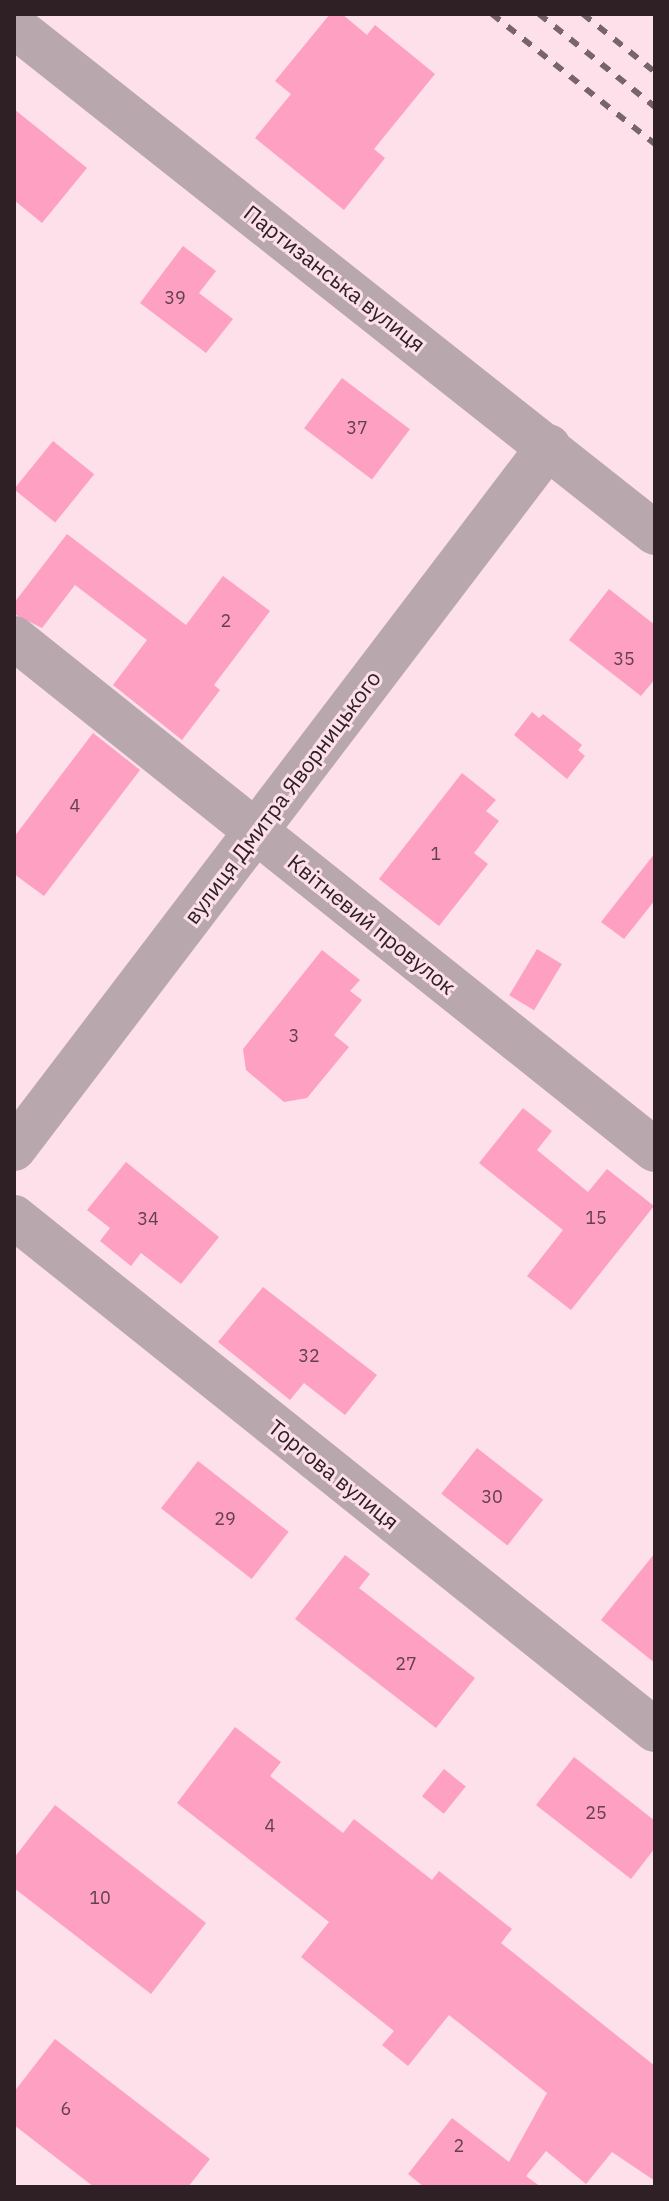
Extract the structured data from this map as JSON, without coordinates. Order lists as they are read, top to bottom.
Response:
{
  "streets": {
    "street": [
      "Партизанська вулиця",
      "вулиця Дмитра Яворницького",
      "Квітневий провулок",
      "Торгова вулиця"
    ]
  },
  "crossings": [
    ["Партизанська вулиця", "вулиця Дмитра Яворницького"],
    ["вулиця Дмитра Яворницького", "Квітневий провулок"]
  ],
  "house_numbers": [
    "39",
    "37",
    "2",
    "35",
    "4",
    "1",
    "3",
    "15",
    "34",
    "32",
    "30",
    "29",
    "27",
    "25",
    "4",
    "10",
    "6",
    "2"
  ]
}
